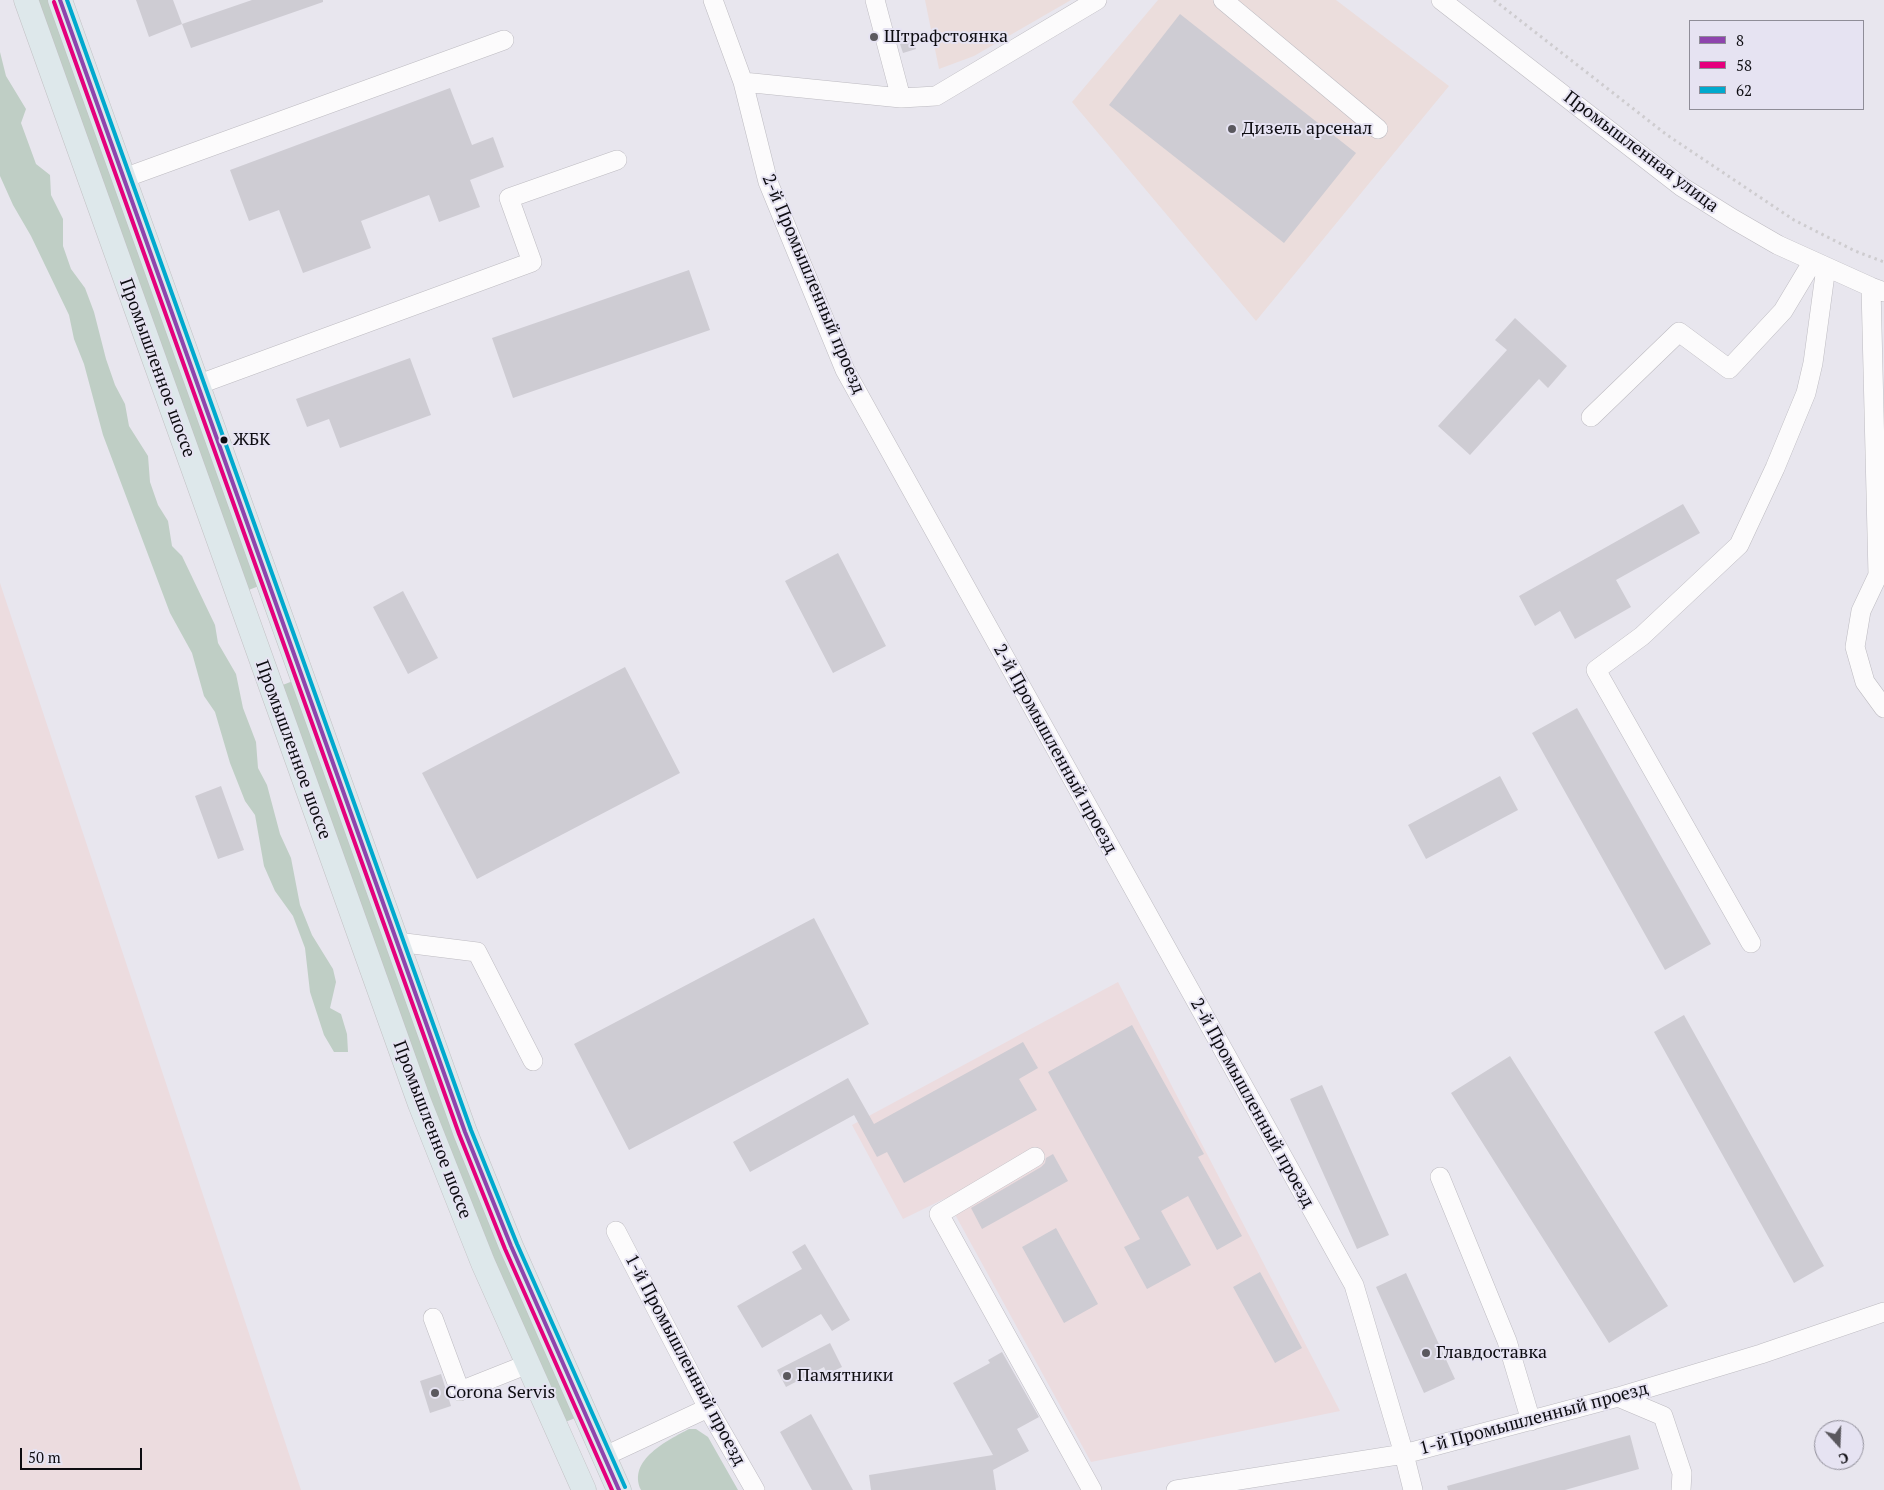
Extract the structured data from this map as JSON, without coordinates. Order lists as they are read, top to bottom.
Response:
{
  "streets": {
    "main road": ["Промышленное шоссе"],
    "street": ["Промышленная улица", "2-й Промышленный проезд", "1-й Промышленный проезд"]
  },
  "crossings": [
    ["2-й Промышленный проезд", "1-й Промышленный проезд"]
  ],
  "places": [
    "Штрафстоянка",
    "Дизель арсенал",
    "ЖБК",
    "Главдоставка",
    "Памятники",
    "Corona Servis"
  ],
  "lines": ["transit line 8", "transit line 62", "transit line 58"],
  "legend": ["8", "58", "62"],
  "scale_bar": "50 m",
  "north": "bottom"
}
